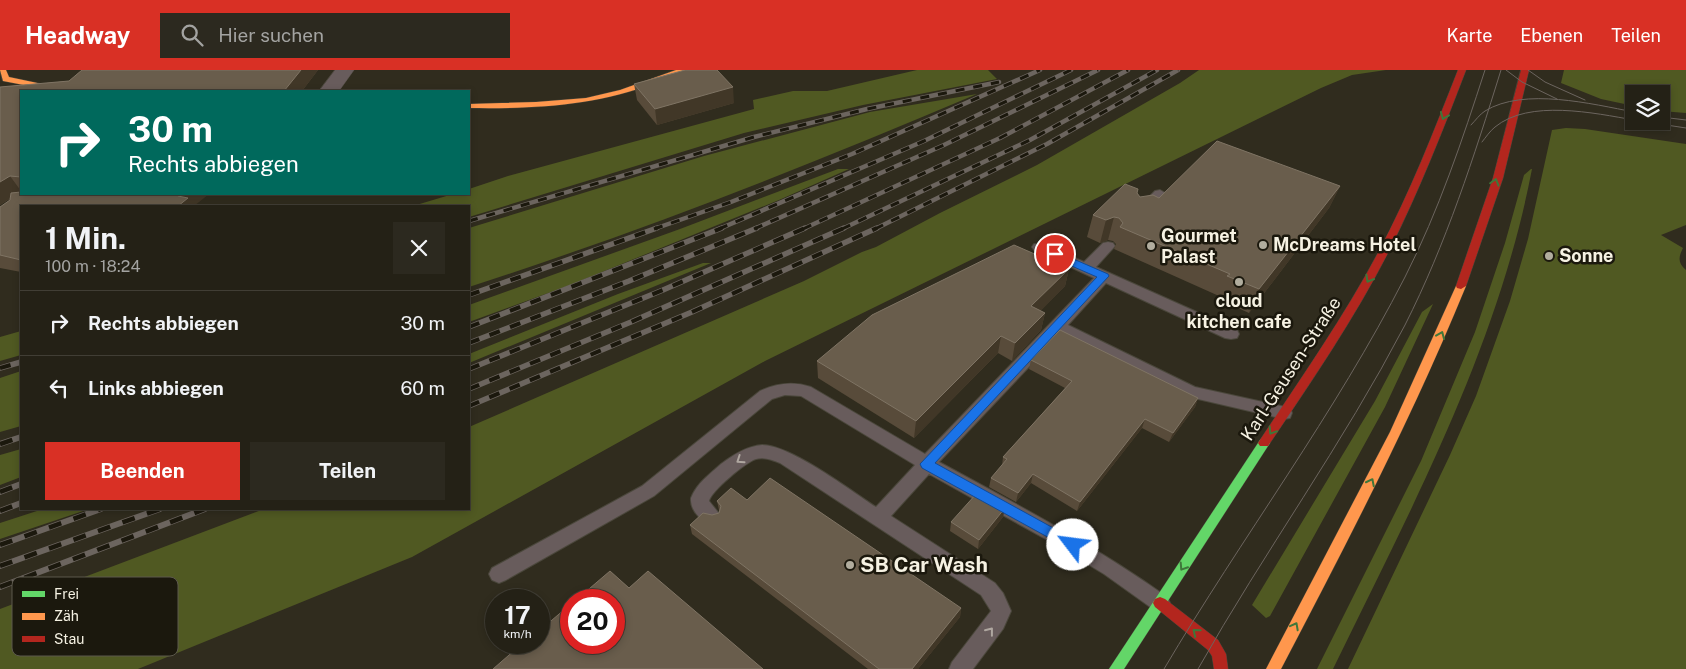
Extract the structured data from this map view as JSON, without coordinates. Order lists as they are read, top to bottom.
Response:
{
  "streets": {
    "main road": ["Karl-Geusen-Straße"]
  },
  "places": [
    "McDreams Hotel",
    "Gourmet Palast",
    "Sonne",
    "cloud kitchen cafe",
    "SB Car Wash"
  ],
  "legend": ["Frei", "Zäh", "Stau"],
  "page": {
    "header": "Headway",
    "search": "Hier suchen",
    "nav": ["Karte", "Ebenen", "Teilen"],
    "turn": ["30 m", "Rechts abbiegen"],
    "heading": ["1 Min.", "100 m · 18:24"],
    "list": [
      {
        "name": "Rechts abbiegen",
        "value": "30 m"
      },
      {
        "name": "Links abbiegen",
        "value": "60 m"
      }
    ],
    "buttons": ["Beenden", "Teilen"],
    "speed": "17 km/h",
    "limit": "20"
  }
}
